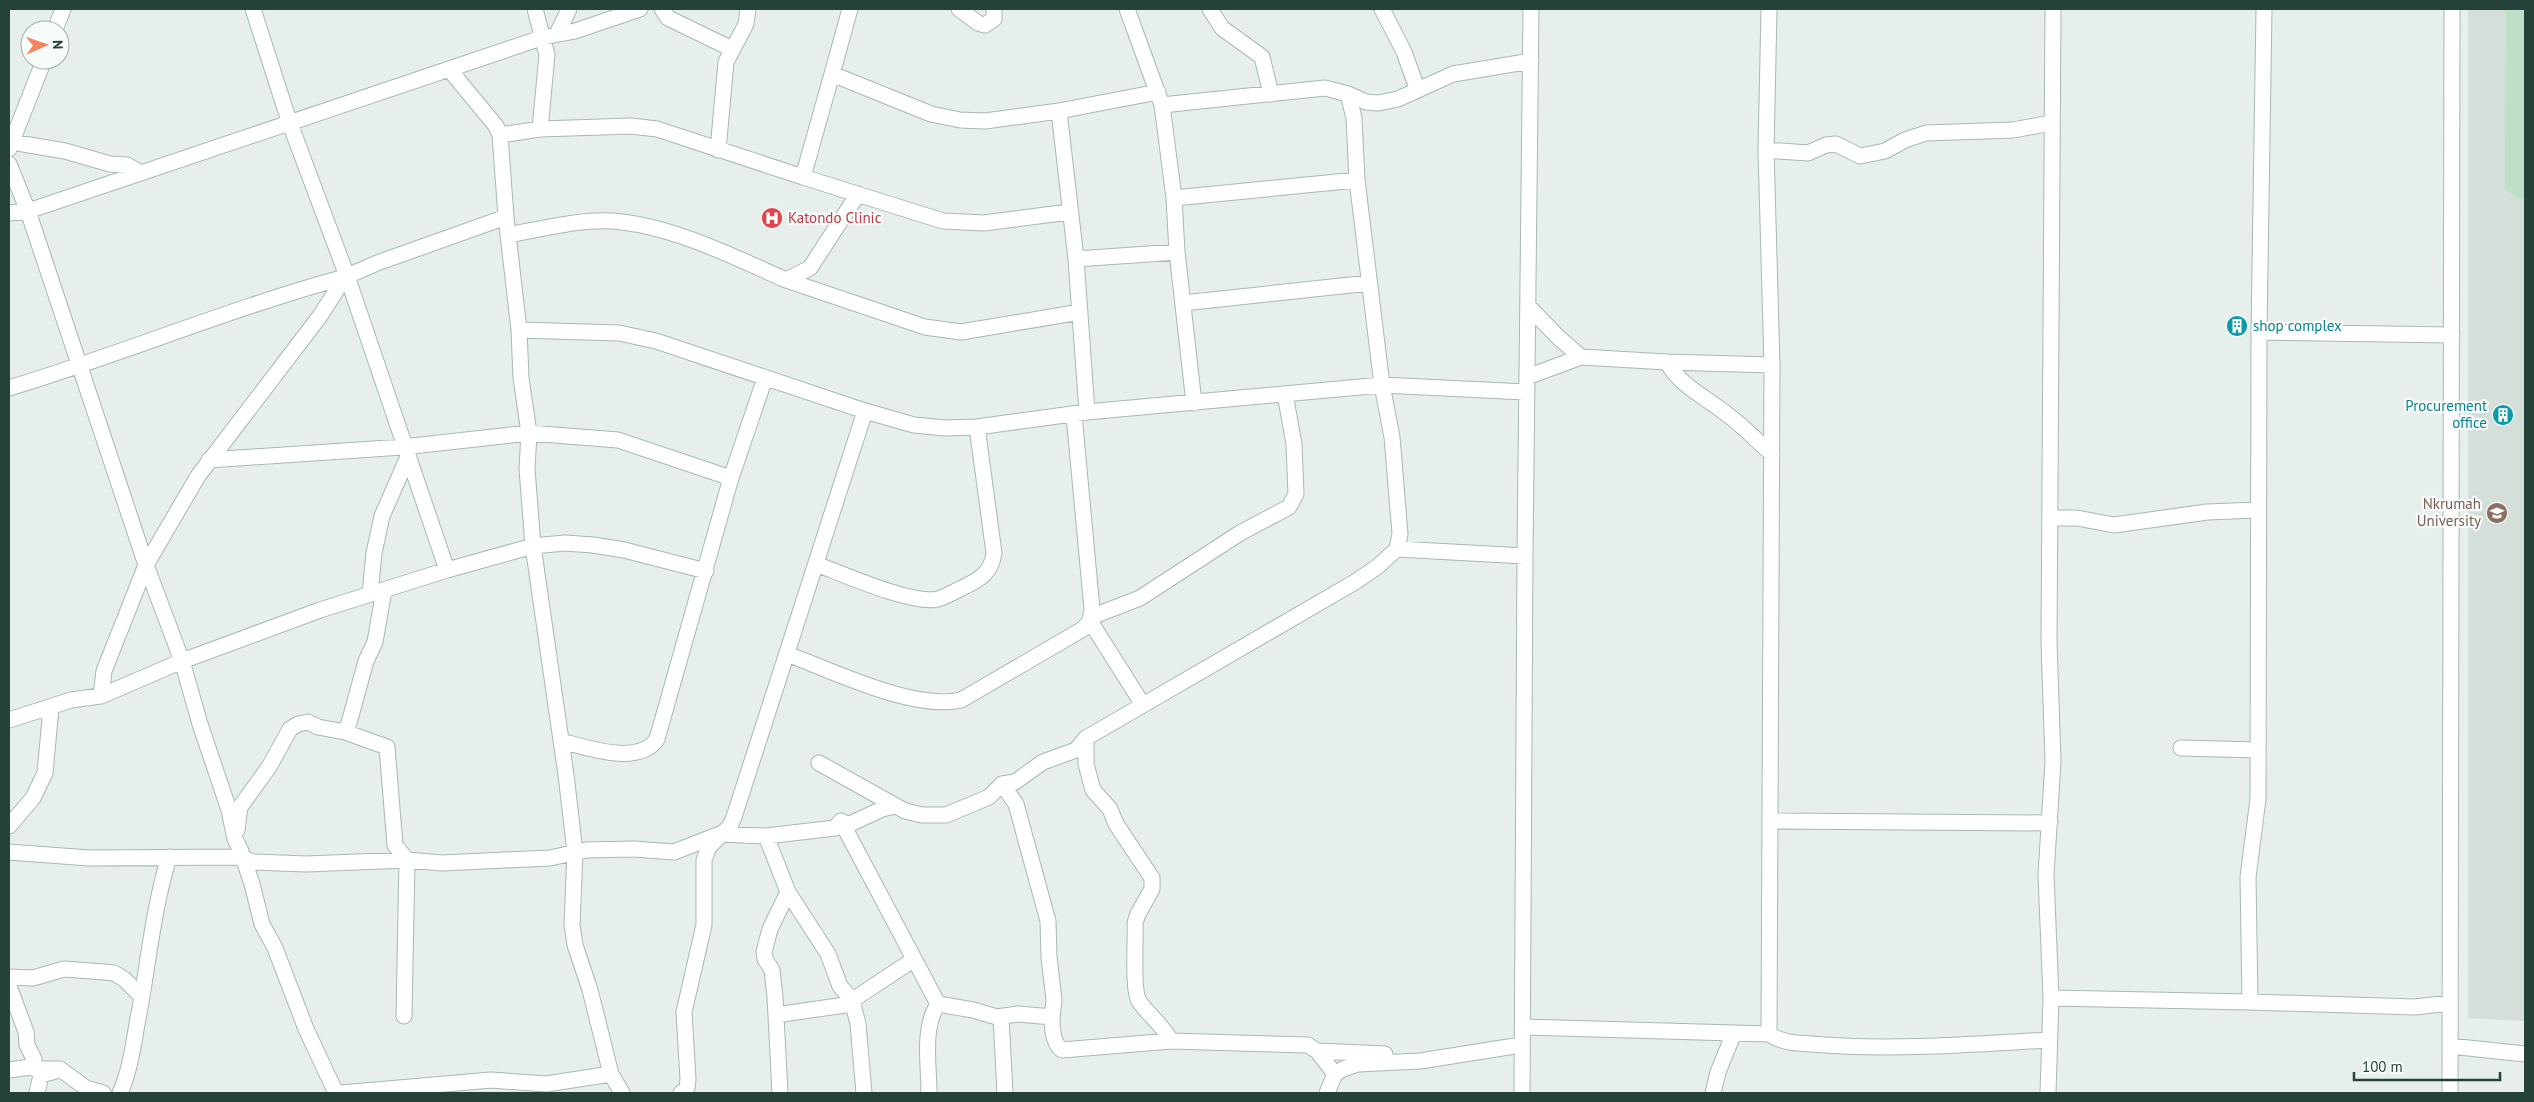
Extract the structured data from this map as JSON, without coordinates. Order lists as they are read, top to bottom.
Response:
{
  "places": {
    "hospital": ["Katondo Clinic"],
    "building": ["shop complex", "Procurement office"],
    "school or university": ["Nkrumah University"]
  },
  "scale_bar": "100 m",
  "north": "right"
}
